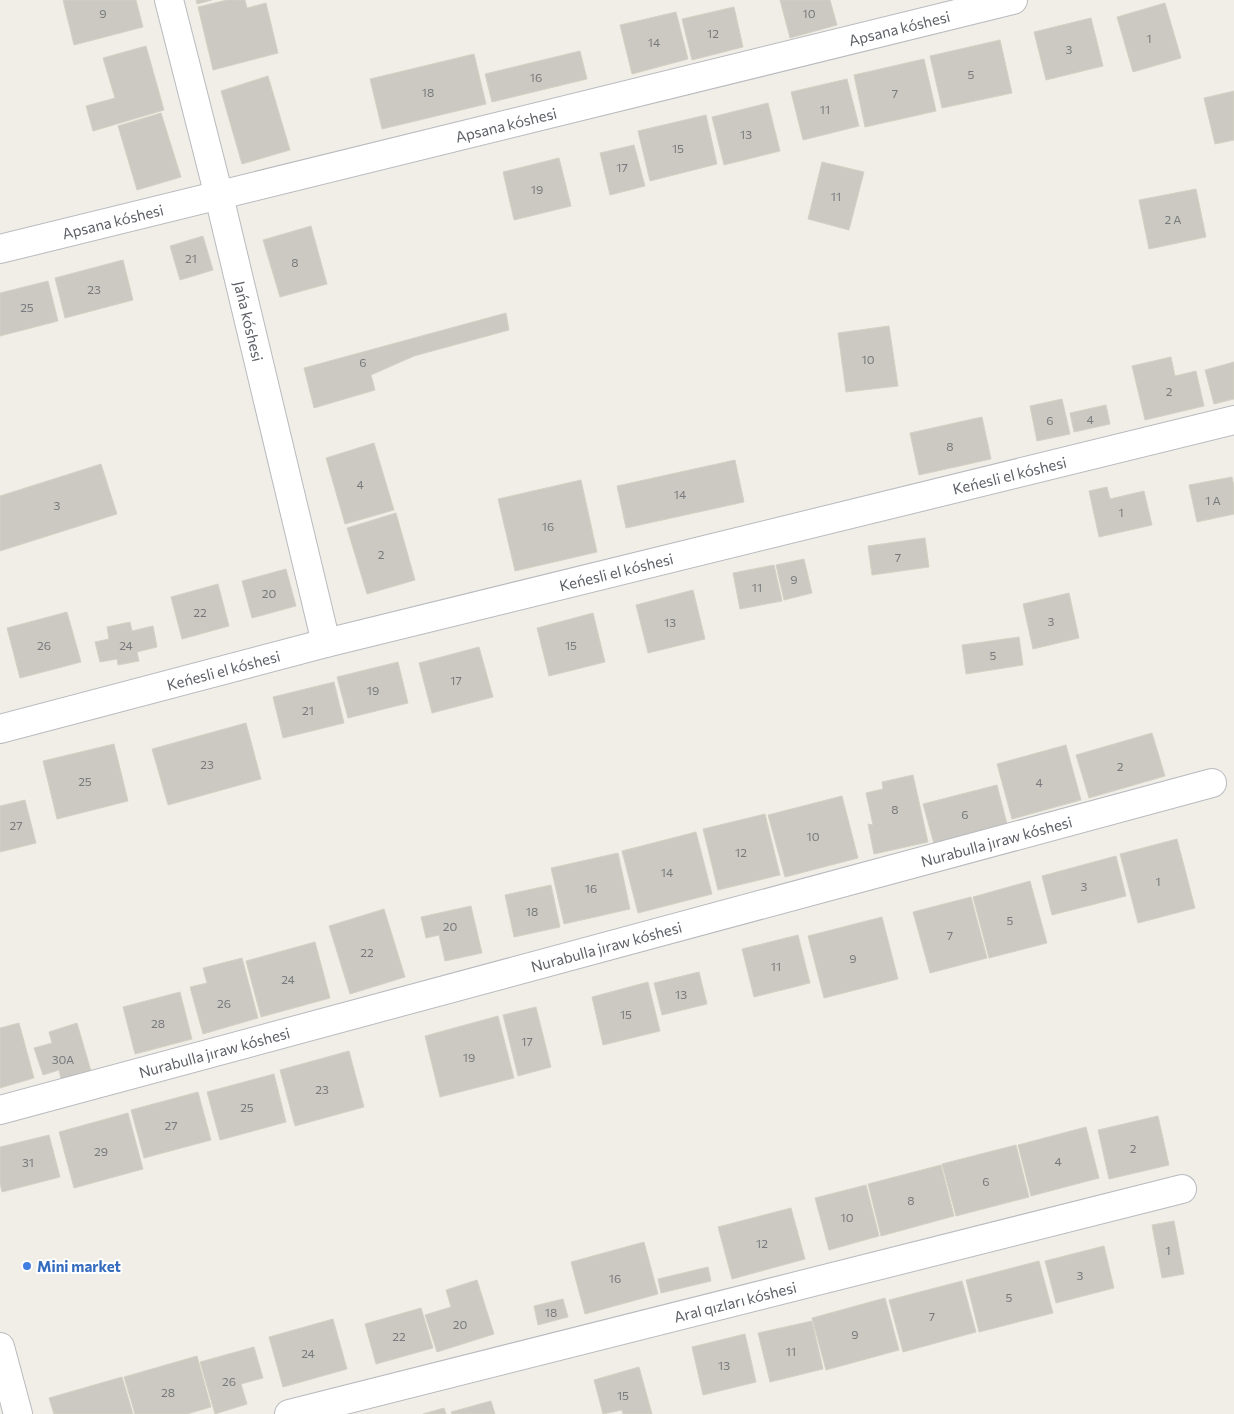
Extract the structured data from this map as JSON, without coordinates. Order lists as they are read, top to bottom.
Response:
{
  "streets": {
    "street": [
      "Apsana kóshesi",
      "Jańa kóshesi",
      "Keńesli el kóshesi",
      "Nurabulla jıraw kóshesi",
      "Aral qızları kóshesi"
    ]
  },
  "crossings": [
    ["Apsana kóshesi", "Jańa kóshesi"],
    ["Jańa kóshesi", "Keńesli el kóshesi"]
  ],
  "places": ["Mini market"],
  "house_numbers": [
    "9",
    "10",
    "12",
    "1",
    "14",
    "3",
    "5",
    "16",
    "18",
    "7",
    "11",
    "13",
    "15",
    "17",
    "19",
    "11",
    "2 А",
    "21",
    "8",
    "23",
    "25",
    "10",
    "6",
    "2",
    "4",
    "6",
    "8",
    "4",
    "14",
    "1 А",
    "3",
    "1",
    "16",
    "2",
    "7",
    "9",
    "11",
    "20",
    "22",
    "3",
    "13",
    "26",
    "24",
    "15",
    "5",
    "17",
    "19",
    "21",
    "23",
    "2",
    "25",
    "4",
    "8",
    "6",
    "27",
    "10",
    "12",
    "14",
    "1",
    "3",
    "16",
    "18",
    "5",
    "20",
    "7",
    "22",
    "9",
    "11",
    "24",
    "13",
    "26",
    "15",
    "28",
    "17",
    "19",
    "30А",
    "23",
    "25",
    "27",
    "2",
    "29",
    "4",
    "31",
    "6",
    "8",
    "10",
    "12",
    "1",
    "3",
    "16",
    "5",
    "18",
    "7",
    "20",
    "9",
    "22",
    "11",
    "24",
    "13",
    "26",
    "28",
    "15"
  ]
}
